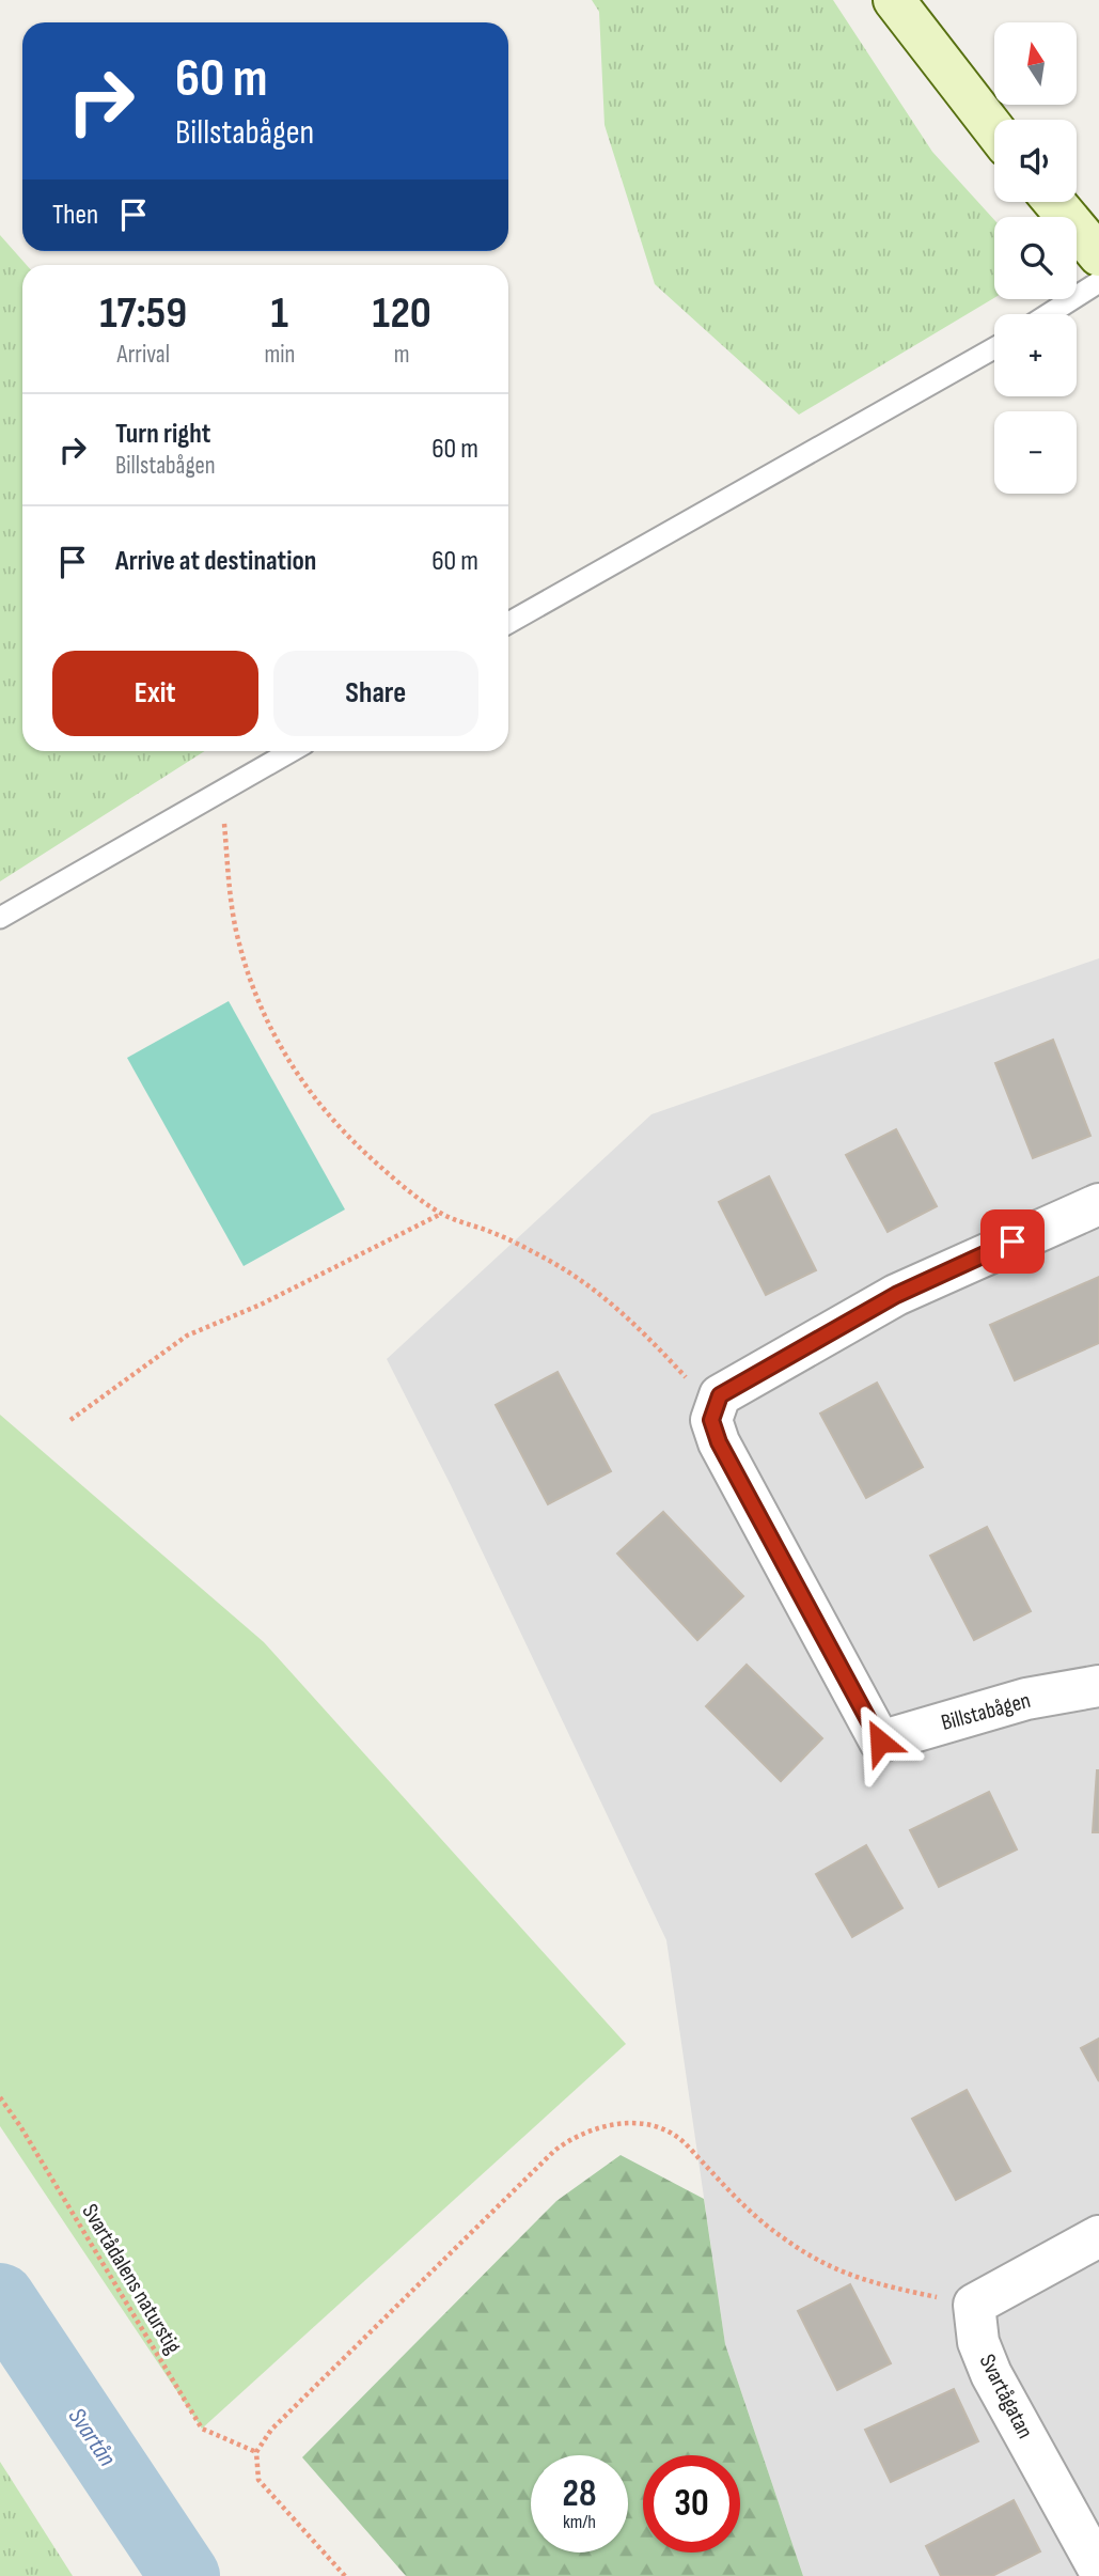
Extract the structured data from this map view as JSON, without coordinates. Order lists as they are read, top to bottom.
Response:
{
  "streets": {
    "street": ["Billstabågen", "Svartågatan"],
    "path": ["Svartådalens naturstig"]
  },
  "water": ["Svartån"],
  "north": "top",
  "page": {
    "map_buttons": ["+", "−"],
    "turn": ["60 m", "Billstabågen"],
    "then": "Then",
    "eta": [
      "17:59",
      "Arrival",
      "1",
      "min",
      "120",
      "m"
    ],
    "list": [
      {
        "name": "Turn right",
        "note": "Billstabågen",
        "value": "60 m"
      },
      {
        "name": "Arrive at destination",
        "value": "60 m"
      }
    ],
    "buttons": ["Exit", "Share"],
    "speed": "28 km/h",
    "limit": "30"
  }
}
